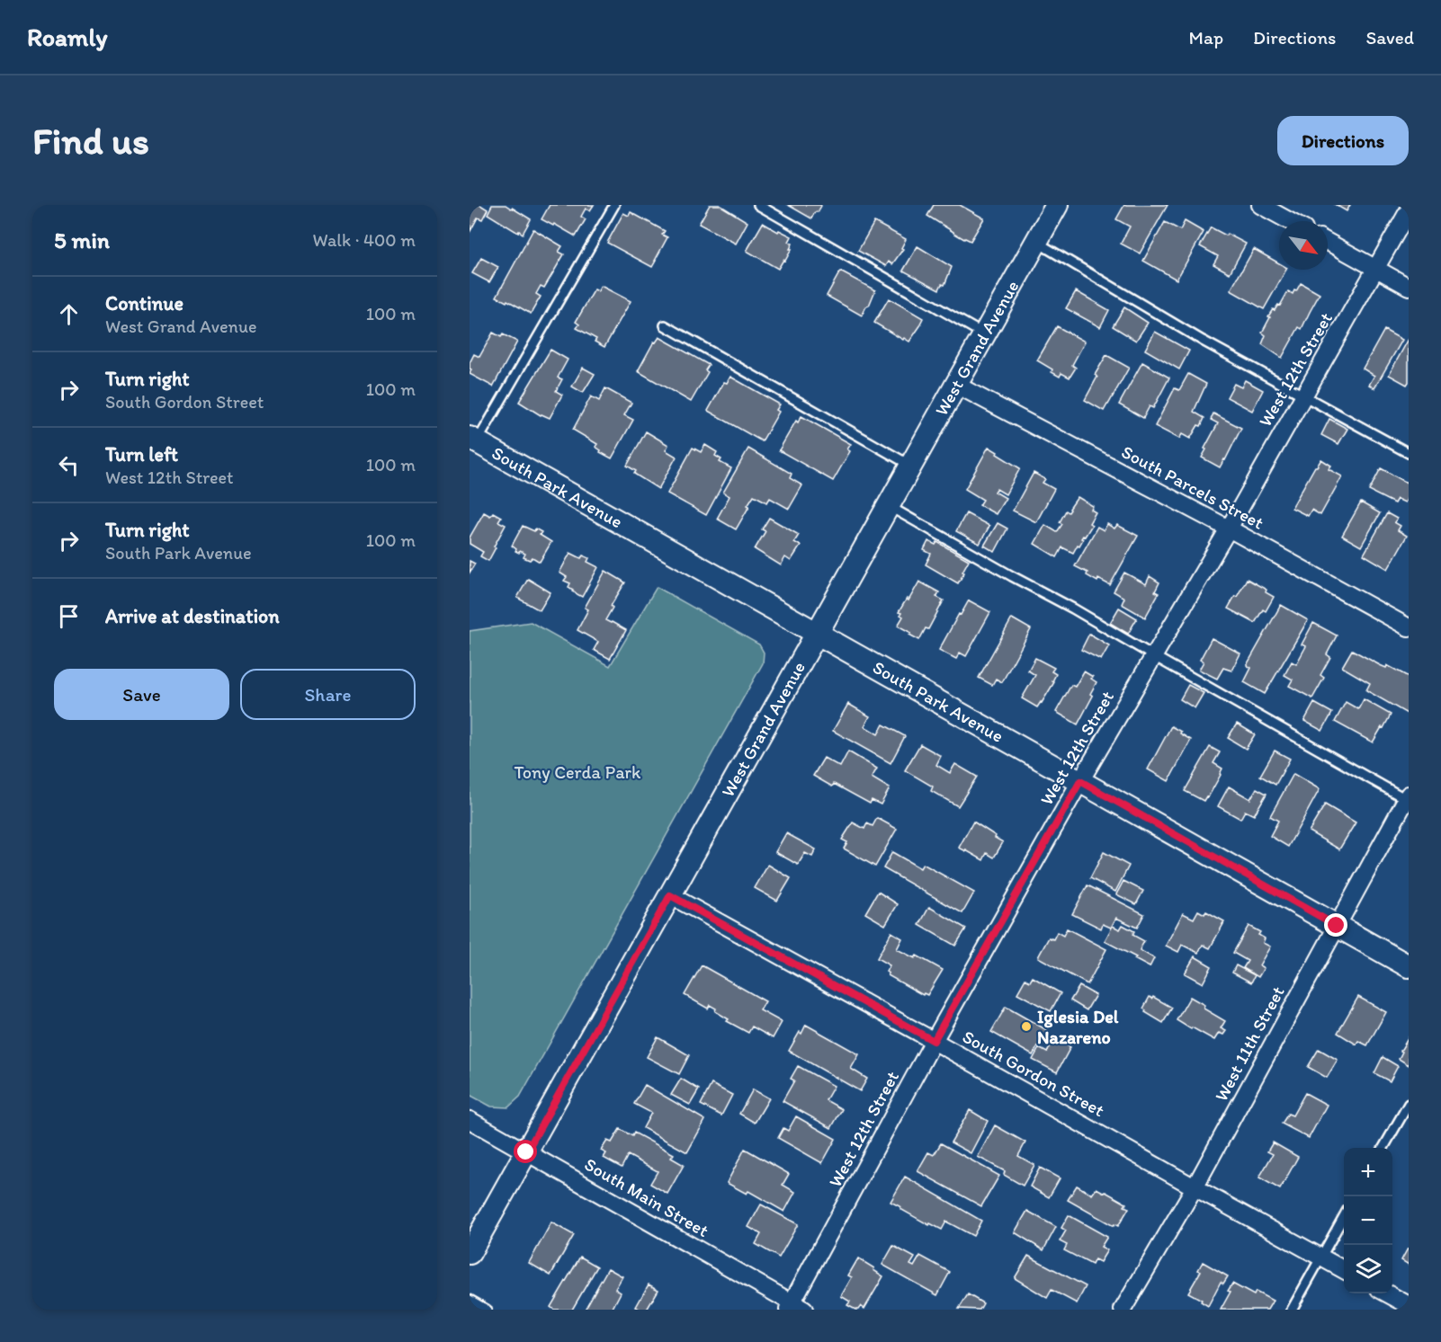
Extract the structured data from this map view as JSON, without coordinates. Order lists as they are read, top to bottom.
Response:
{
  "streets": {
    "street": [
      "West Grand Avenue",
      "West 12th Street",
      "South Park Avenue",
      "South Parcels Street",
      "West 11th Street",
      "South Gordon Street",
      "South Main Street"
    ]
  },
  "crossings": [
    ["West Grand Avenue", "South Park Avenue"],
    ["West Grand Avenue", "South Parcels Street"],
    ["West Grand Avenue", "South Gordon Street"],
    ["West Grand Avenue", "South Main Street"],
    ["West 12th Street", "South Park Avenue"],
    ["West 12th Street", "South Parcels Street"],
    ["West 12th Street", "South Gordon Street"],
    ["West 12th Street", "South Main Street"],
    ["South Park Avenue", "West 11th Street"],
    ["West 11th Street", "South Gordon Street"]
  ],
  "parks": ["Tony Cerda Park"],
  "places": ["Iglesia Del Nazareno"],
  "north": "bottom right",
  "page": {
    "header": "Roamly",
    "nav": ["Map", "Directions", "Saved"],
    "buttons": [
      "Directions",
      ["Save", "Share"]
    ],
    "title": "Find us",
    "heading": ["5 min", "Walk · 400 m"],
    "list": [
      ["Continue", "West Grand Avenue", "100 m"],
      ["Turn right", "South Gordon Street", "100 m"],
      ["Turn left", "West 12th Street", "100 m"],
      ["Turn right", "South Park Avenue", "100 m"],
      "Arrive at destination"
    ],
    "map_buttons": ["+", "−"]
  }
}
